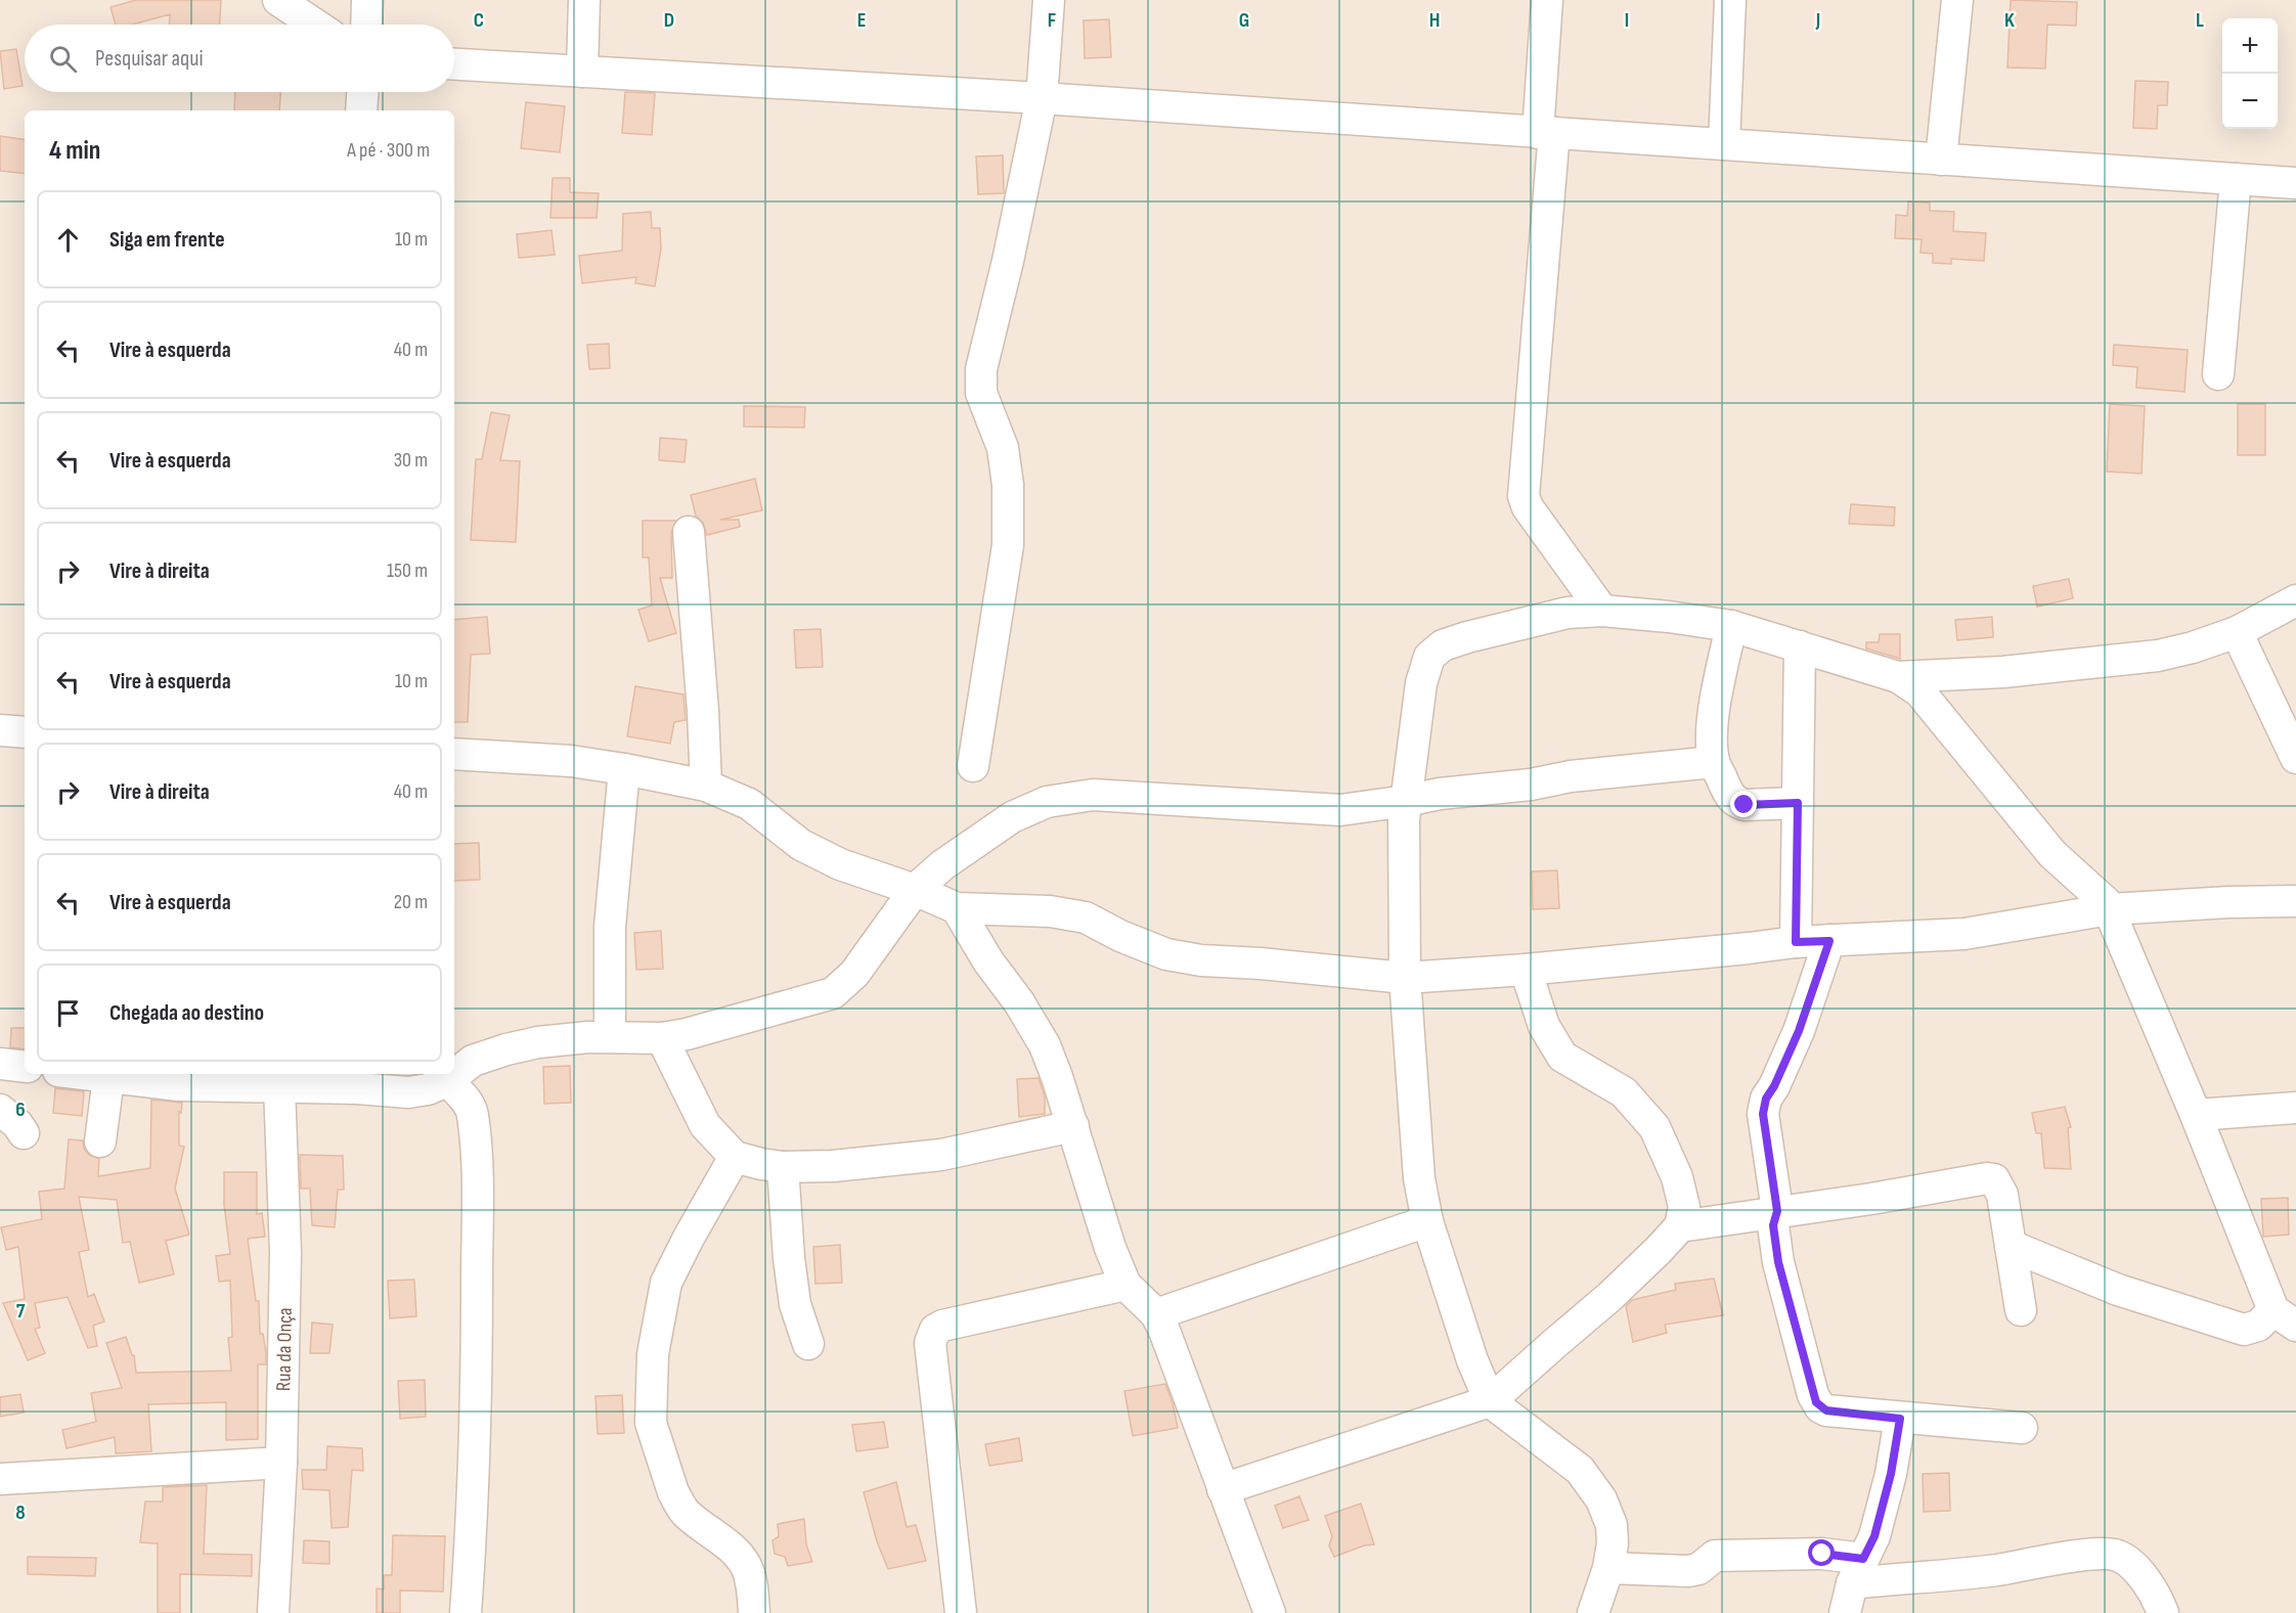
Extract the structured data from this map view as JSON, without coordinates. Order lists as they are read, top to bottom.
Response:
{
  "streets": {
    "street": ["Rua da Onça"]
  },
  "page": {
    "map_buttons": ["+", "−"],
    "search": "Pesquisar aqui",
    "heading": ["4 min", "A pé · 300 m"],
    "list": [
      ["Siga em frente", "10 m"],
      ["Vire à esquerda", "40 m"],
      ["Vire à esquerda", "30 m"],
      ["Vire à direita", "150 m"],
      ["Vire à esquerda", "10 m"],
      ["Vire à direita", "40 m"],
      ["Vire à esquerda", "20 m"],
      "Chegada ao destino"
    ]
  },
  "grid": {
    "columns": [
      "C",
      "D",
      "E",
      "F",
      "G",
      "H",
      "I",
      "J",
      "K",
      "L"
    ],
    "rows": ["6", "7", "8"]
  }
}
